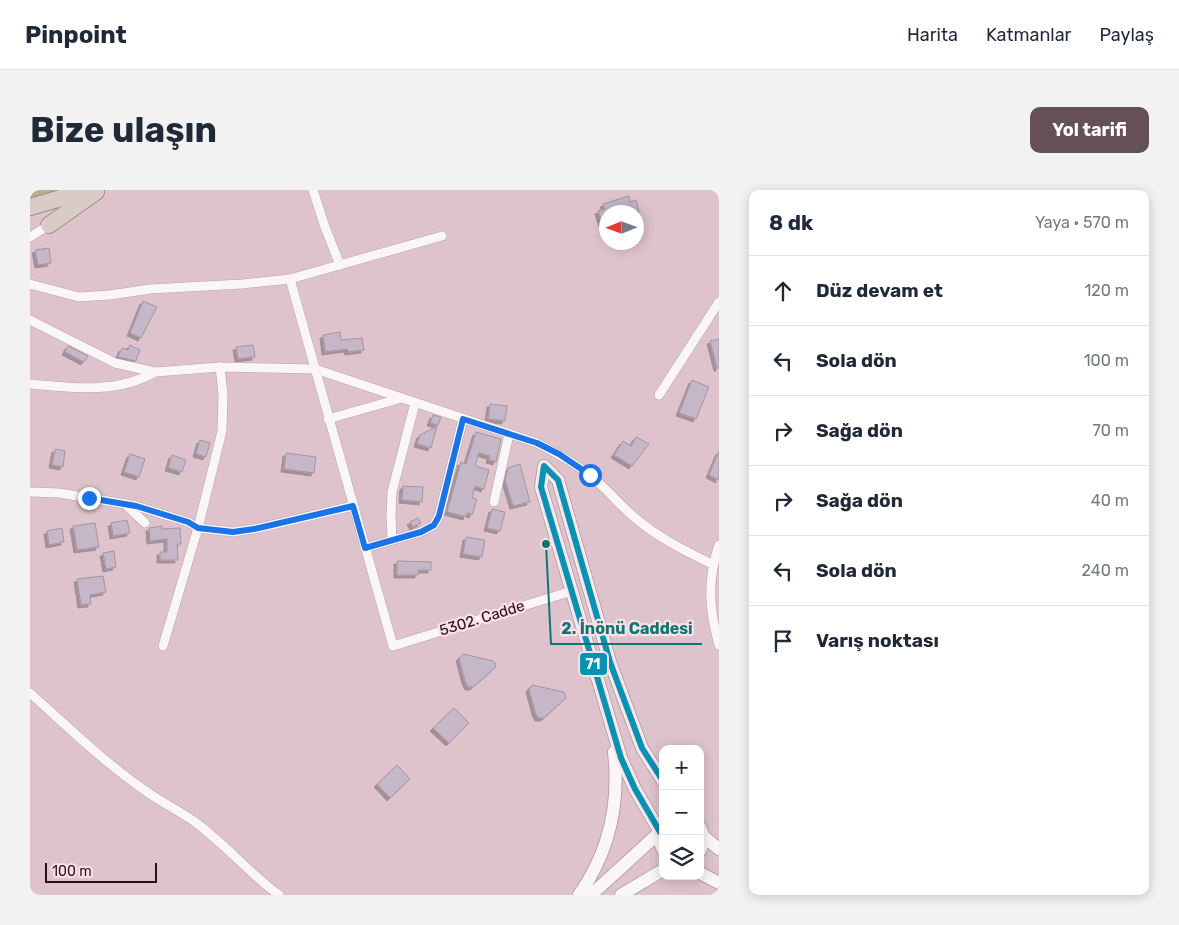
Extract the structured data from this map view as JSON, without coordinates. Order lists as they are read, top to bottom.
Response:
{
  "streets": {
    "street": ["5302. Cadde"]
  },
  "places": ["2. İnönü Caddesi"],
  "lines": ["transit line 71"],
  "scale_bar": "100 m",
  "north": "left",
  "page": {
    "header": "Pinpoint",
    "nav": ["Harita", "Katmanlar", "Paylaş"],
    "buttons": "Yol tarifi",
    "title": "Bize ulaşın",
    "heading": ["8 dk", "Yaya · 570 m"],
    "list": [
      ["Düz devam et", "120 m"],
      ["Sola dön", "100 m"],
      ["Sağa dön", "70 m"],
      ["Sağa dön", "40 m"],
      ["Sola dön", "240 m"],
      "Varış noktası"
    ],
    "map_buttons": ["+", "−"],
    "scale": "100 m"
  }
}
